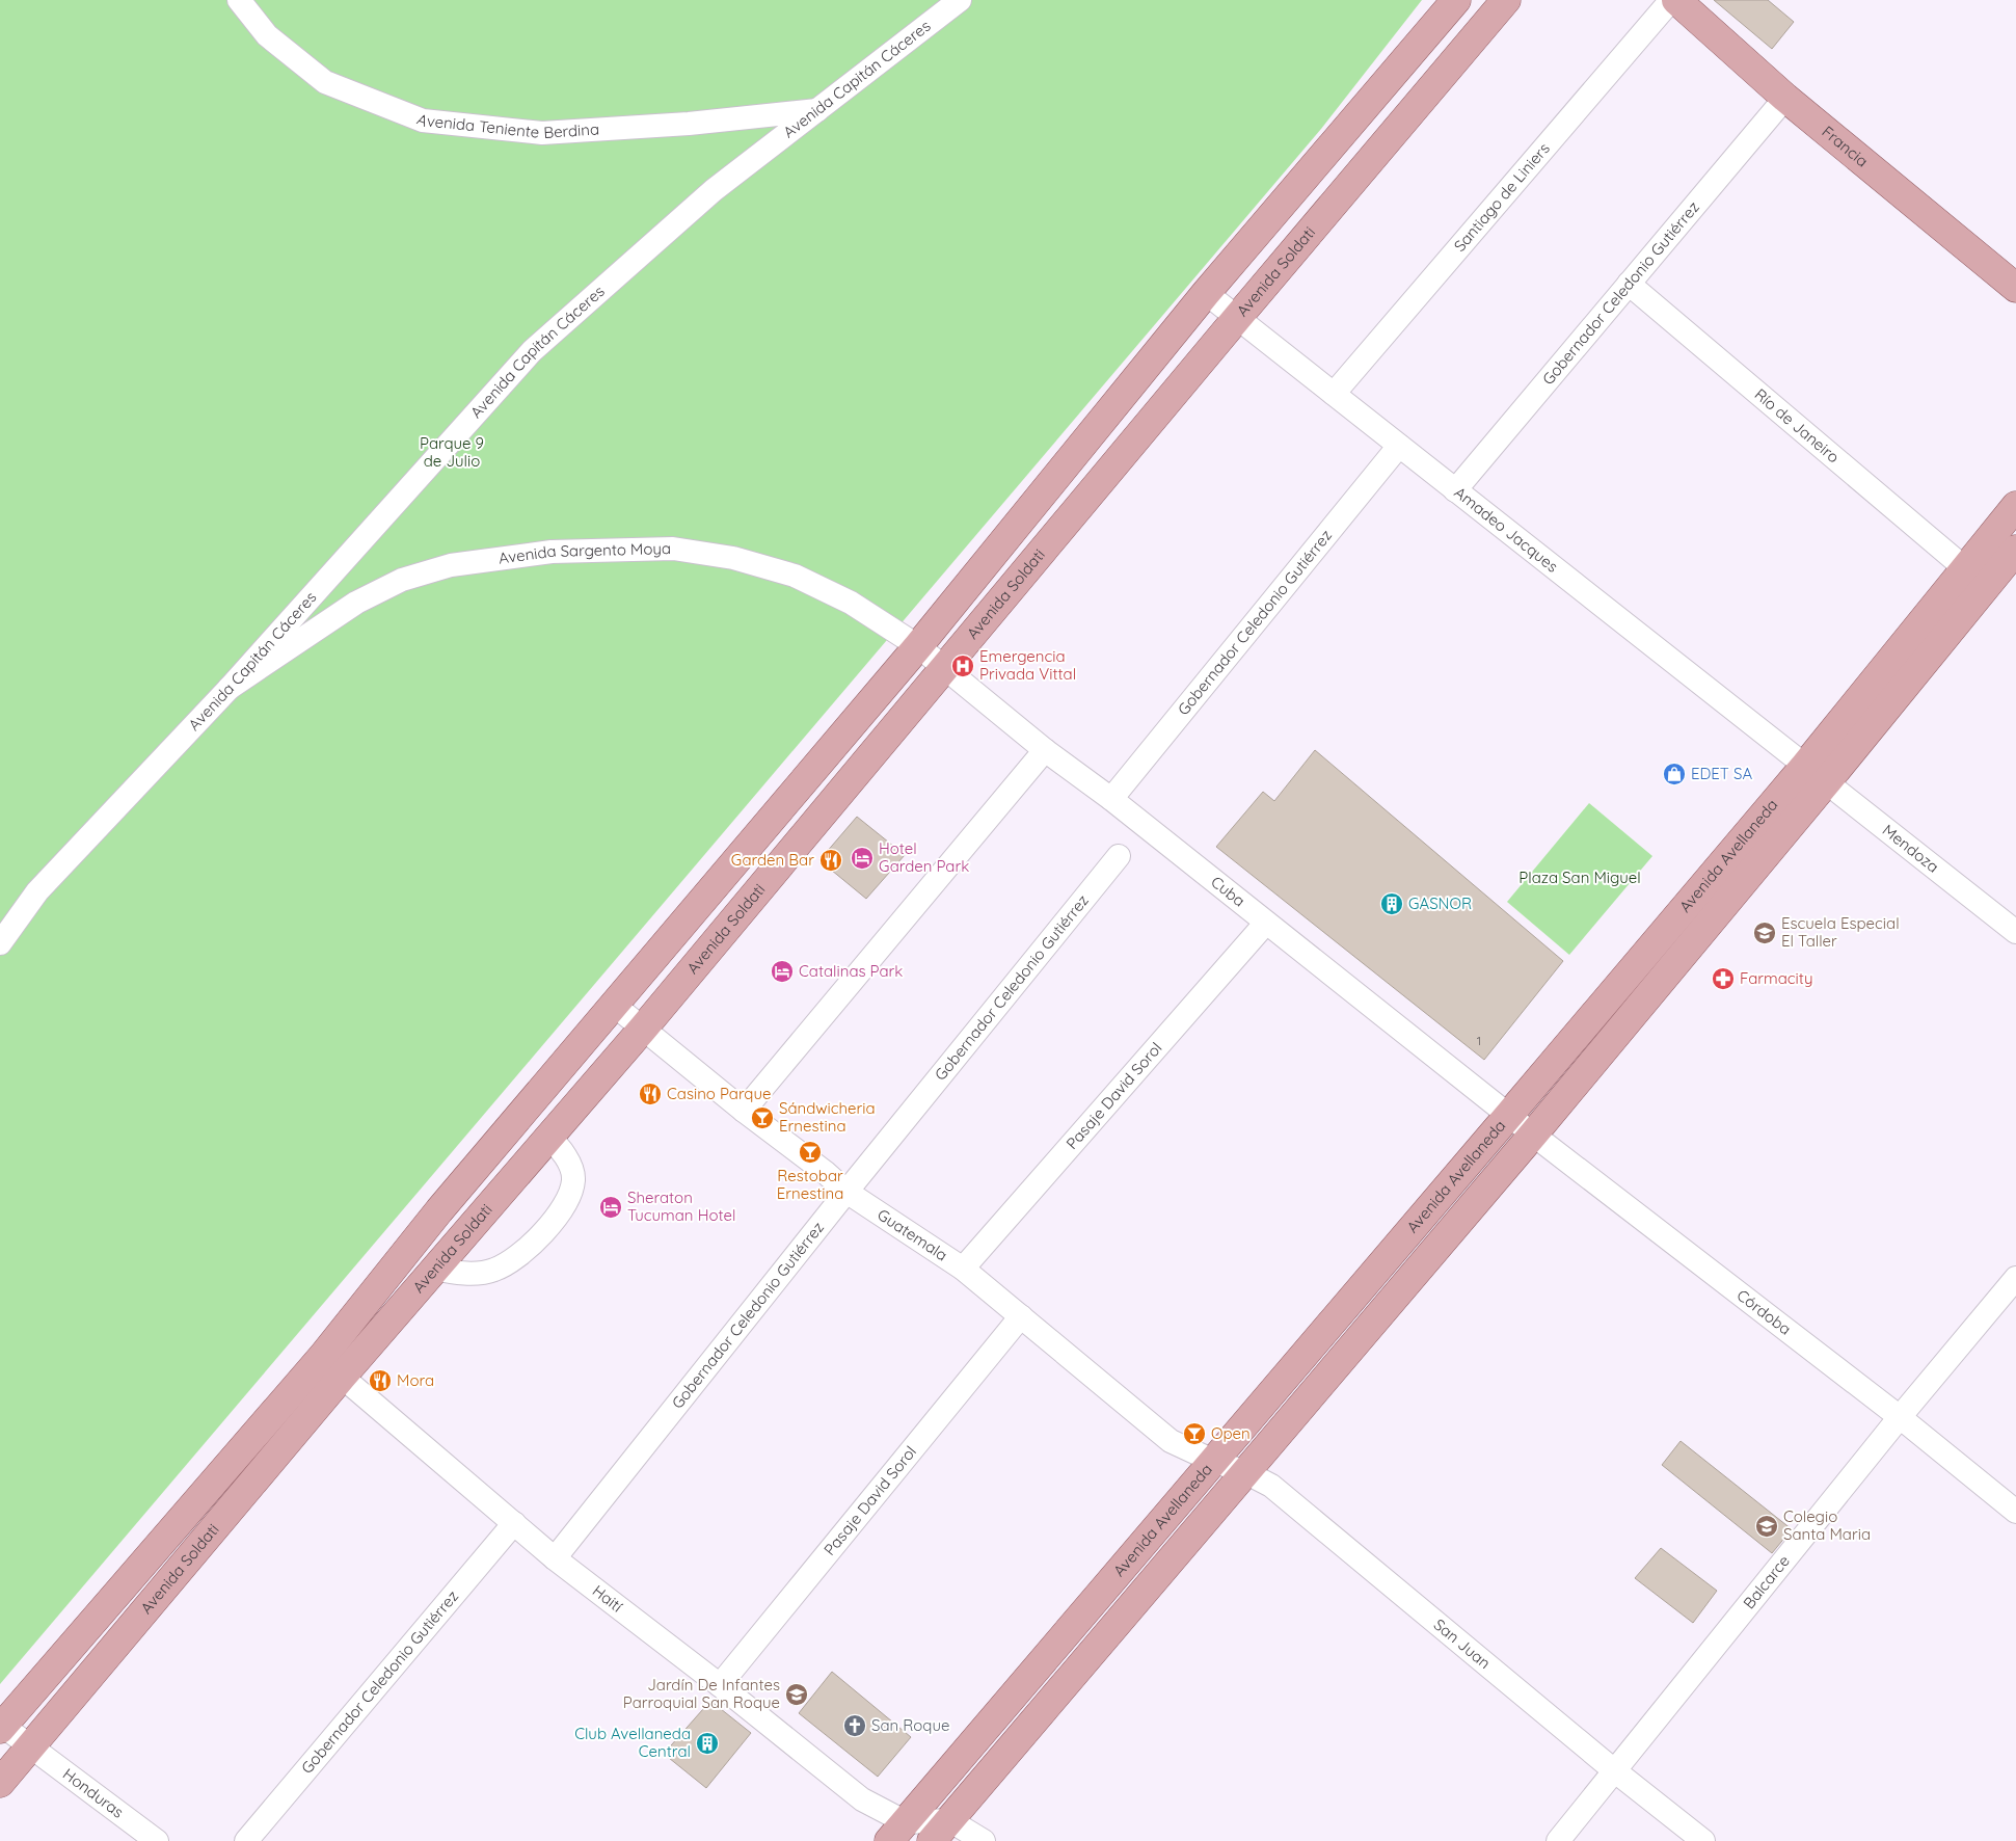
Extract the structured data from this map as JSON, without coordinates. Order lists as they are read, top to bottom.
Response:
{
  "streets": {
    "main road": ["Francia", "Avenida Soldati", "Avenida Avellaneda"],
    "street": [
      "Avenida Capitán Cáceres",
      "Avenida Teniente Berdina",
      "Santiago de Liniers",
      "Gobernador Celedonio Gutiérrez",
      "Río de Janeiro",
      "Amadeo Jacques",
      "Avenida Sargento Moya",
      "Mendoza",
      "Cuba",
      "Pasaje David Sorol",
      "Guatemala",
      "Córdoba",
      "Balcarce",
      "Haití",
      "San Juan",
      "Honduras"
    ]
  },
  "crossings": [
    ["Avenida Capitán Cáceres", "Avenida Teniente Berdina"],
    ["Avenida Capitán Cáceres", "Avenida Sargento Moya"],
    ["Francia", "Gobernador Celedonio Gutiérrez"],
    ["Santiago de Liniers", "Amadeo Jacques"],
    ["Avenida Soldati", "Amadeo Jacques"],
    ["Avenida Soldati", "Avenida Sargento Moya"],
    ["Avenida Soldati", "Cuba"],
    ["Avenida Soldati", "Guatemala"],
    ["Avenida Soldati", "Haití"],
    ["Avenida Soldati", "Honduras"],
    ["Gobernador Celedonio Gutiérrez", "Río de Janeiro"],
    ["Gobernador Celedonio Gutiérrez", "Amadeo Jacques"],
    ["Gobernador Celedonio Gutiérrez", "Cuba"],
    ["Gobernador Celedonio Gutiérrez", "Guatemala"],
    ["Gobernador Celedonio Gutiérrez", "Haití"],
    ["Río de Janeiro", "Avenida Avellaneda"],
    ["Amadeo Jacques", "Mendoza"],
    ["Amadeo Jacques", "Avenida Avellaneda"],
    ["Avenida Sargento Moya", "Cuba"],
    ["Mendoza", "Avenida Avellaneda"],
    ["Avenida Avellaneda", "Cuba"],
    ["Avenida Avellaneda", "Guatemala"],
    ["Avenida Avellaneda", "Córdoba"],
    ["Avenida Avellaneda", "Haití"],
    ["Avenida Avellaneda", "San Juan"],
    ["Cuba", "Pasaje David Sorol"],
    ["Cuba", "Córdoba"],
    ["Pasaje David Sorol", "Guatemala"],
    ["Pasaje David Sorol", "Haití"],
    ["Guatemala", "San Juan"],
    ["Córdoba", "Balcarce"],
    ["Balcarce", "San Juan"]
  ],
  "parks": ["Parque 9 de Julio", "Plaza San Miguel"],
  "places": {
    "hospital": ["Emergencia Privada Vittal"],
    "shop": ["EDET SA"],
    "hotel": ["Hotel Garden Park", "Catalinas Park", "Sheraton Tucuman Hotel"],
    "restaurant": ["Garden Bar", "Casino Parque", "Mora"],
    "building": ["GASNOR", "Club Avellaneda Central"],
    "school or university": ["Escuela Especial El Taller", "Colegio Santa Maria", "Jardín De Infantes Parroquial San Roque"],
    "pharmacy": ["Farmacity"],
    "bar": ["Sándwicheria Ernestina", "Restobar Ernestina", "Open"],
    "church": ["San Roque"]
  },
  "house_numbers": ["1"]
}
